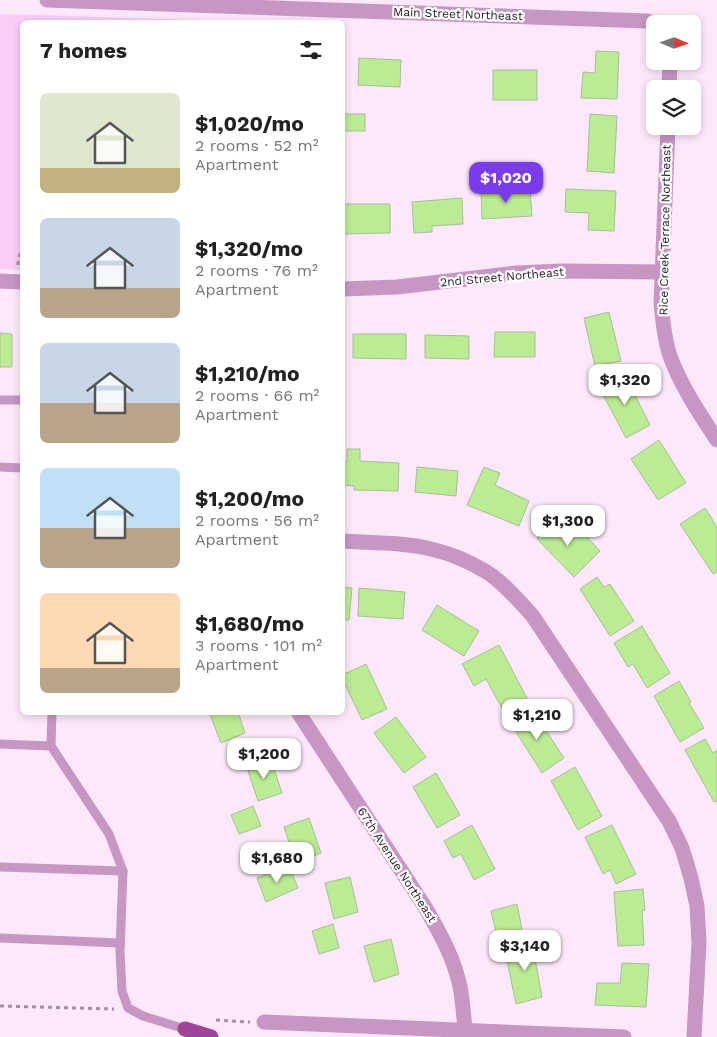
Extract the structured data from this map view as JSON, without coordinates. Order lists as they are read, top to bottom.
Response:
{
  "streets": {
    "street": [
      "Main Street Northeast",
      "Rice Creek Terrace Northeast",
      "2nd Street Northeast",
      "67th Avenue Northeast"
    ]
  },
  "crossings": [
    ["Rice Creek Terrace Northeast", "2nd Street Northeast"]
  ],
  "north": "right",
  "page": {
    "heading": "7 homes",
    "list": [
      {
        "name": "$1,020/mo",
        "note": "2 rooms · 52 m² · Apartment"
      },
      {
        "name": "$1,320/mo",
        "note": "2 rooms · 76 m² · Apartment"
      },
      {
        "name": "$1,210/mo",
        "note": "2 rooms · 66 m² · Apartment"
      },
      {
        "name": "$1,200/mo",
        "note": "2 rooms · 56 m² · Apartment"
      },
      {
        "name": "$1,680/mo",
        "note": "3 rooms · 101 m² · Apartment"
      }
    ],
    "price": [
      "$1,020",
      "$1,320",
      "$1,300",
      "$1,210",
      "$1,200",
      "$1,680",
      "$3,140"
    ]
  }
}
